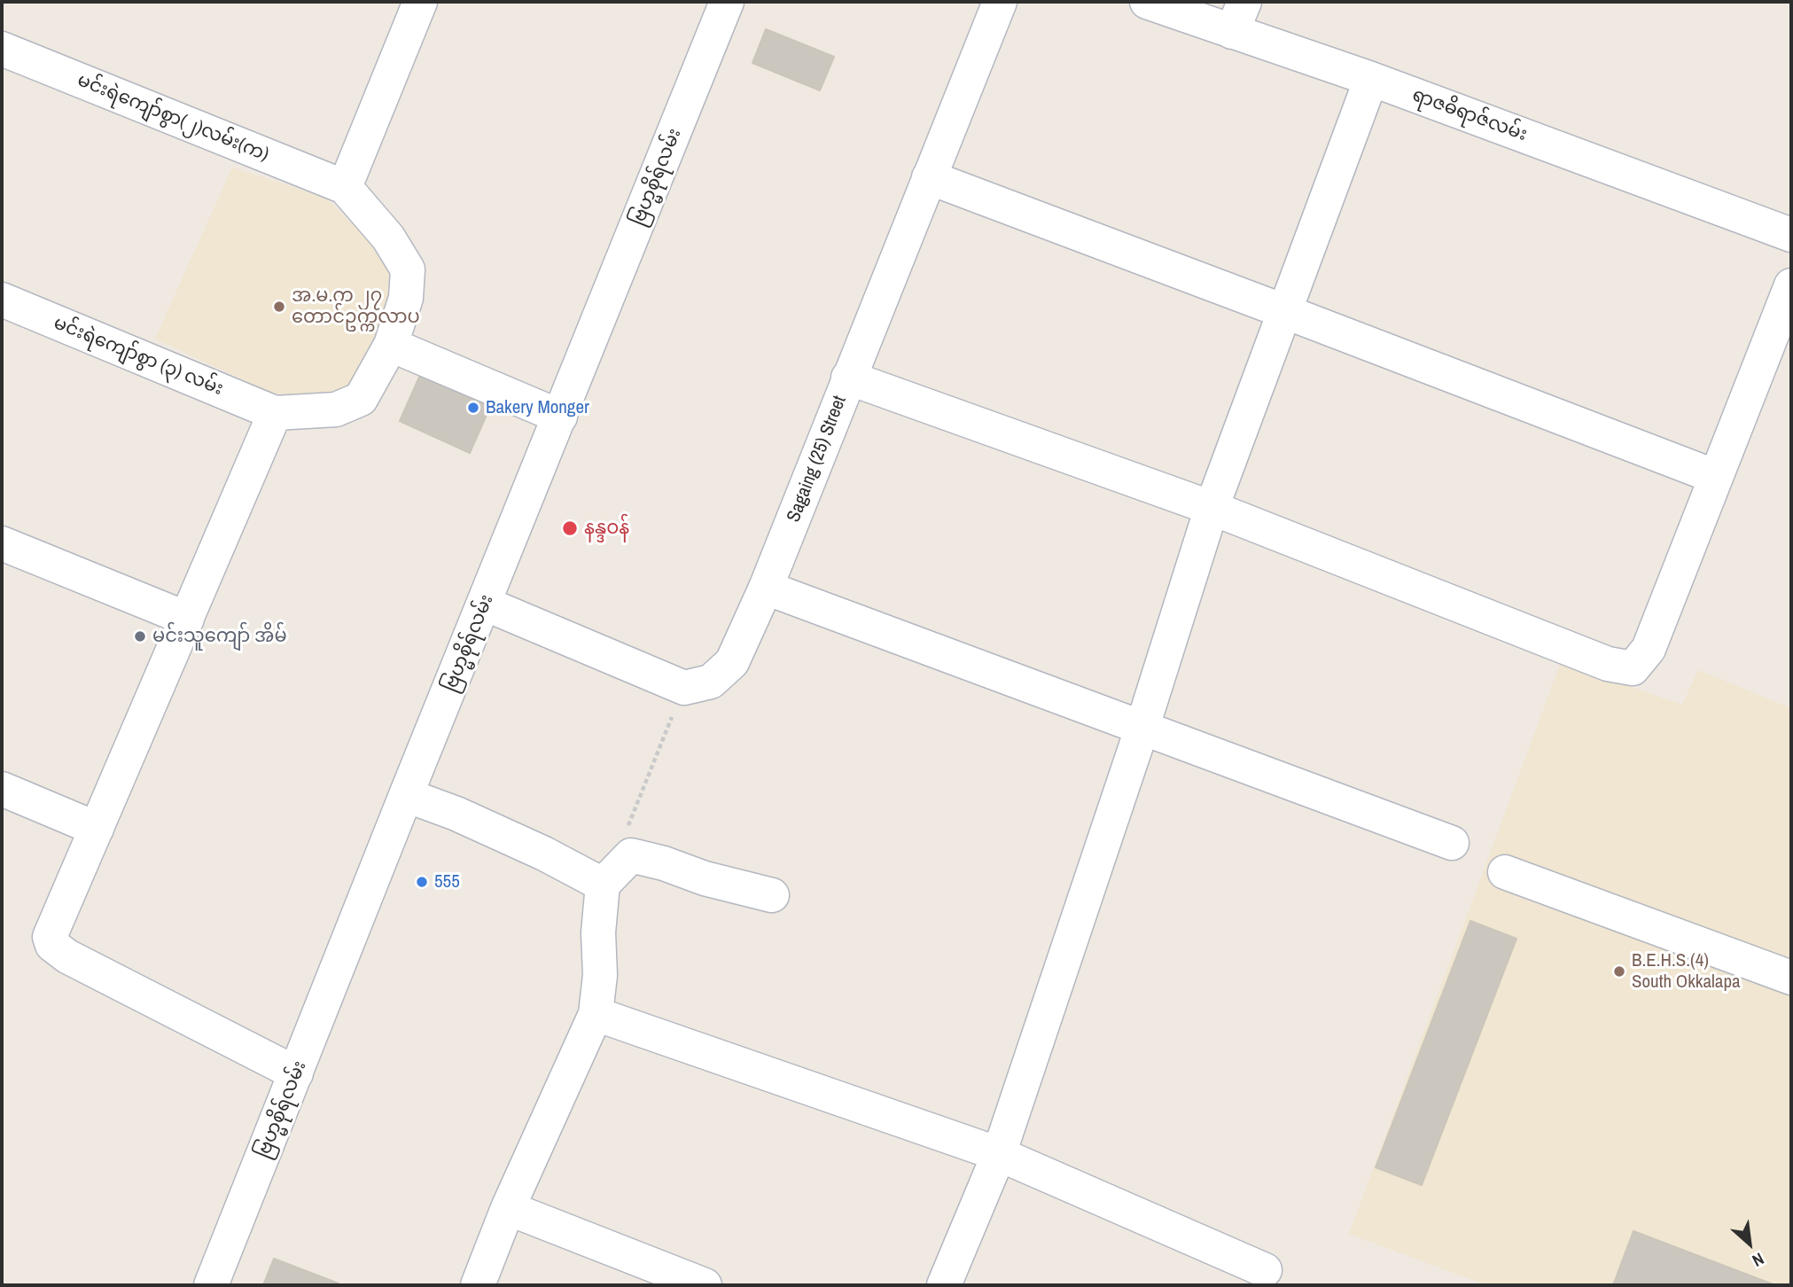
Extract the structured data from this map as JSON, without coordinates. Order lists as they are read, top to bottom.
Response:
{
  "streets": {
    "street": [
      "ရာဇဓိရာဇ်လမ်း",
      "မင်းရဲကျော်စွာ(၂)လမ်း(က)",
      "ဗြဟ္မစိုရ်လမ်း",
      "မင်းရဲကျော်စွာ (၃) လမ်း",
      "Sagaing (25) Street"
    ]
  },
  "places": [
    "အ.မ.က ၂၇ တောင်ဥက္ကလာပ",
    "Bakery Monger",
    "နန္ဒဝန်",
    "မင်းသူကျော် အိမ်",
    "555",
    "B.E.H.S.(4) South Okkalapa"
  ],
  "north": "bottom right"
}
